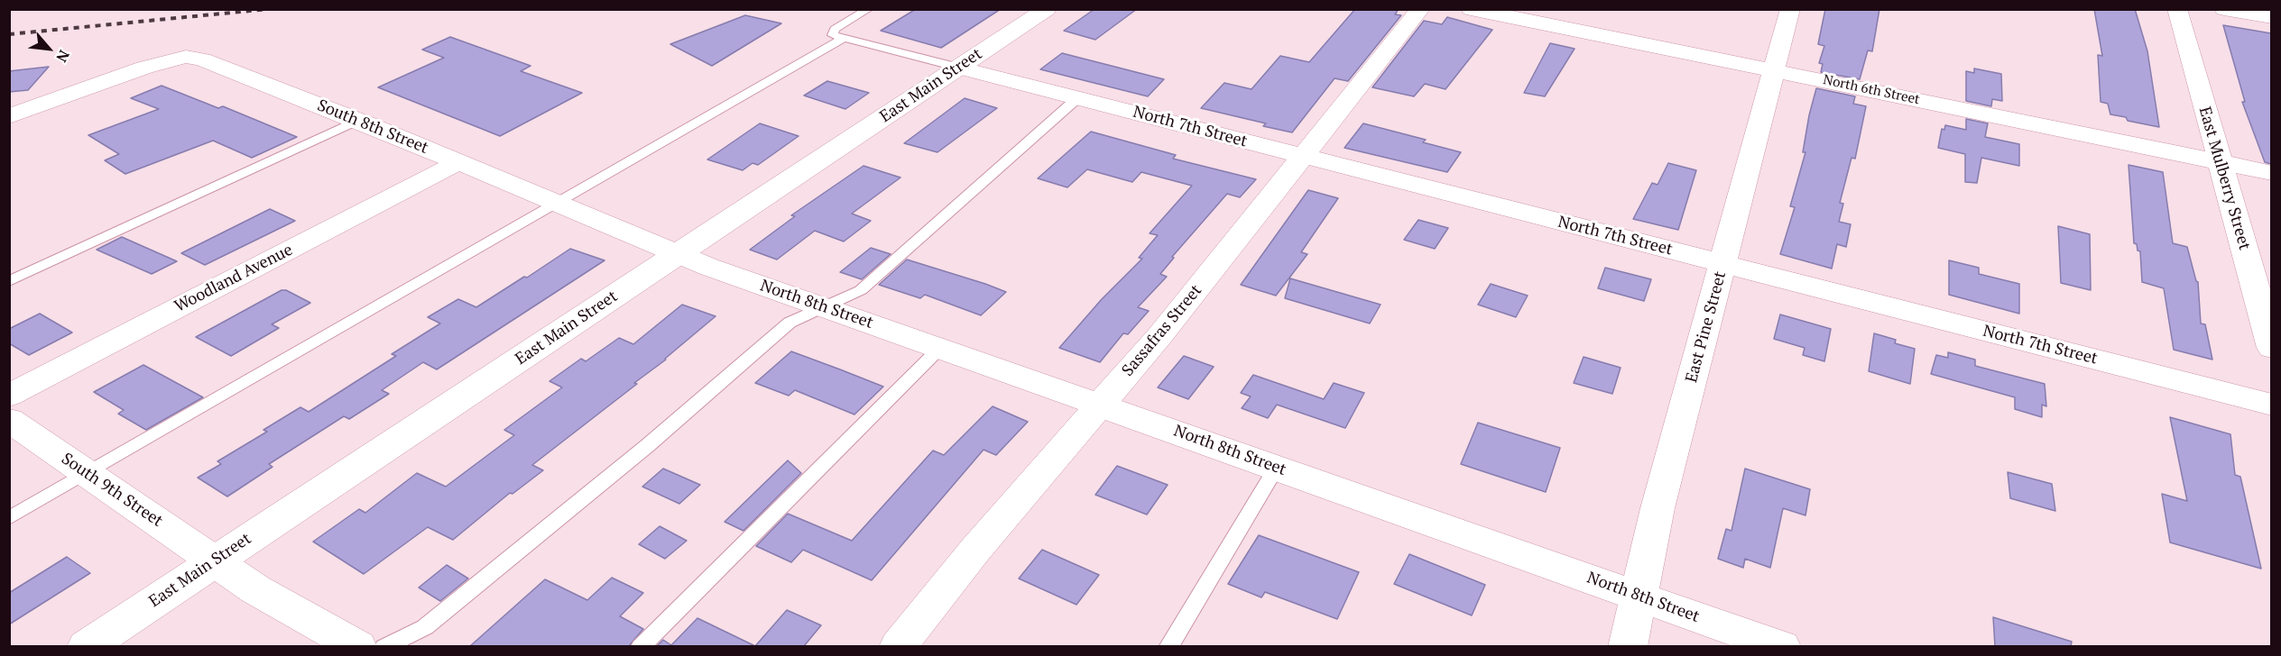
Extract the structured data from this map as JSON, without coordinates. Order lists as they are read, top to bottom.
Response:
{
  "streets": {
    "main road": [
      "East Main Street",
      "North 6th Street",
      "South 8th Street",
      "North 7th Street",
      "East Mulberry Street",
      "Woodland Avenue",
      "North 8th Street",
      "East Pine Street",
      "Sassafras Street",
      "South 9th Street"
    ]
  },
  "crossings": [
    ["East Main Street", "South 8th Street"],
    ["East Main Street", "North 7th Street"],
    ["East Main Street", "North 8th Street"],
    ["East Main Street", "South 9th Street"],
    ["North 6th Street", "East Mulberry Street"],
    ["North 6th Street", "East Pine Street"],
    ["South 8th Street", "Woodland Avenue"],
    ["South 8th Street", "North 8th Street"],
    ["North 7th Street", "East Pine Street"],
    ["North 7th Street", "Sassafras Street"],
    ["North 8th Street", "East Pine Street"],
    ["North 8th Street", "Sassafras Street"]
  ],
  "north": "bottom right"
}
